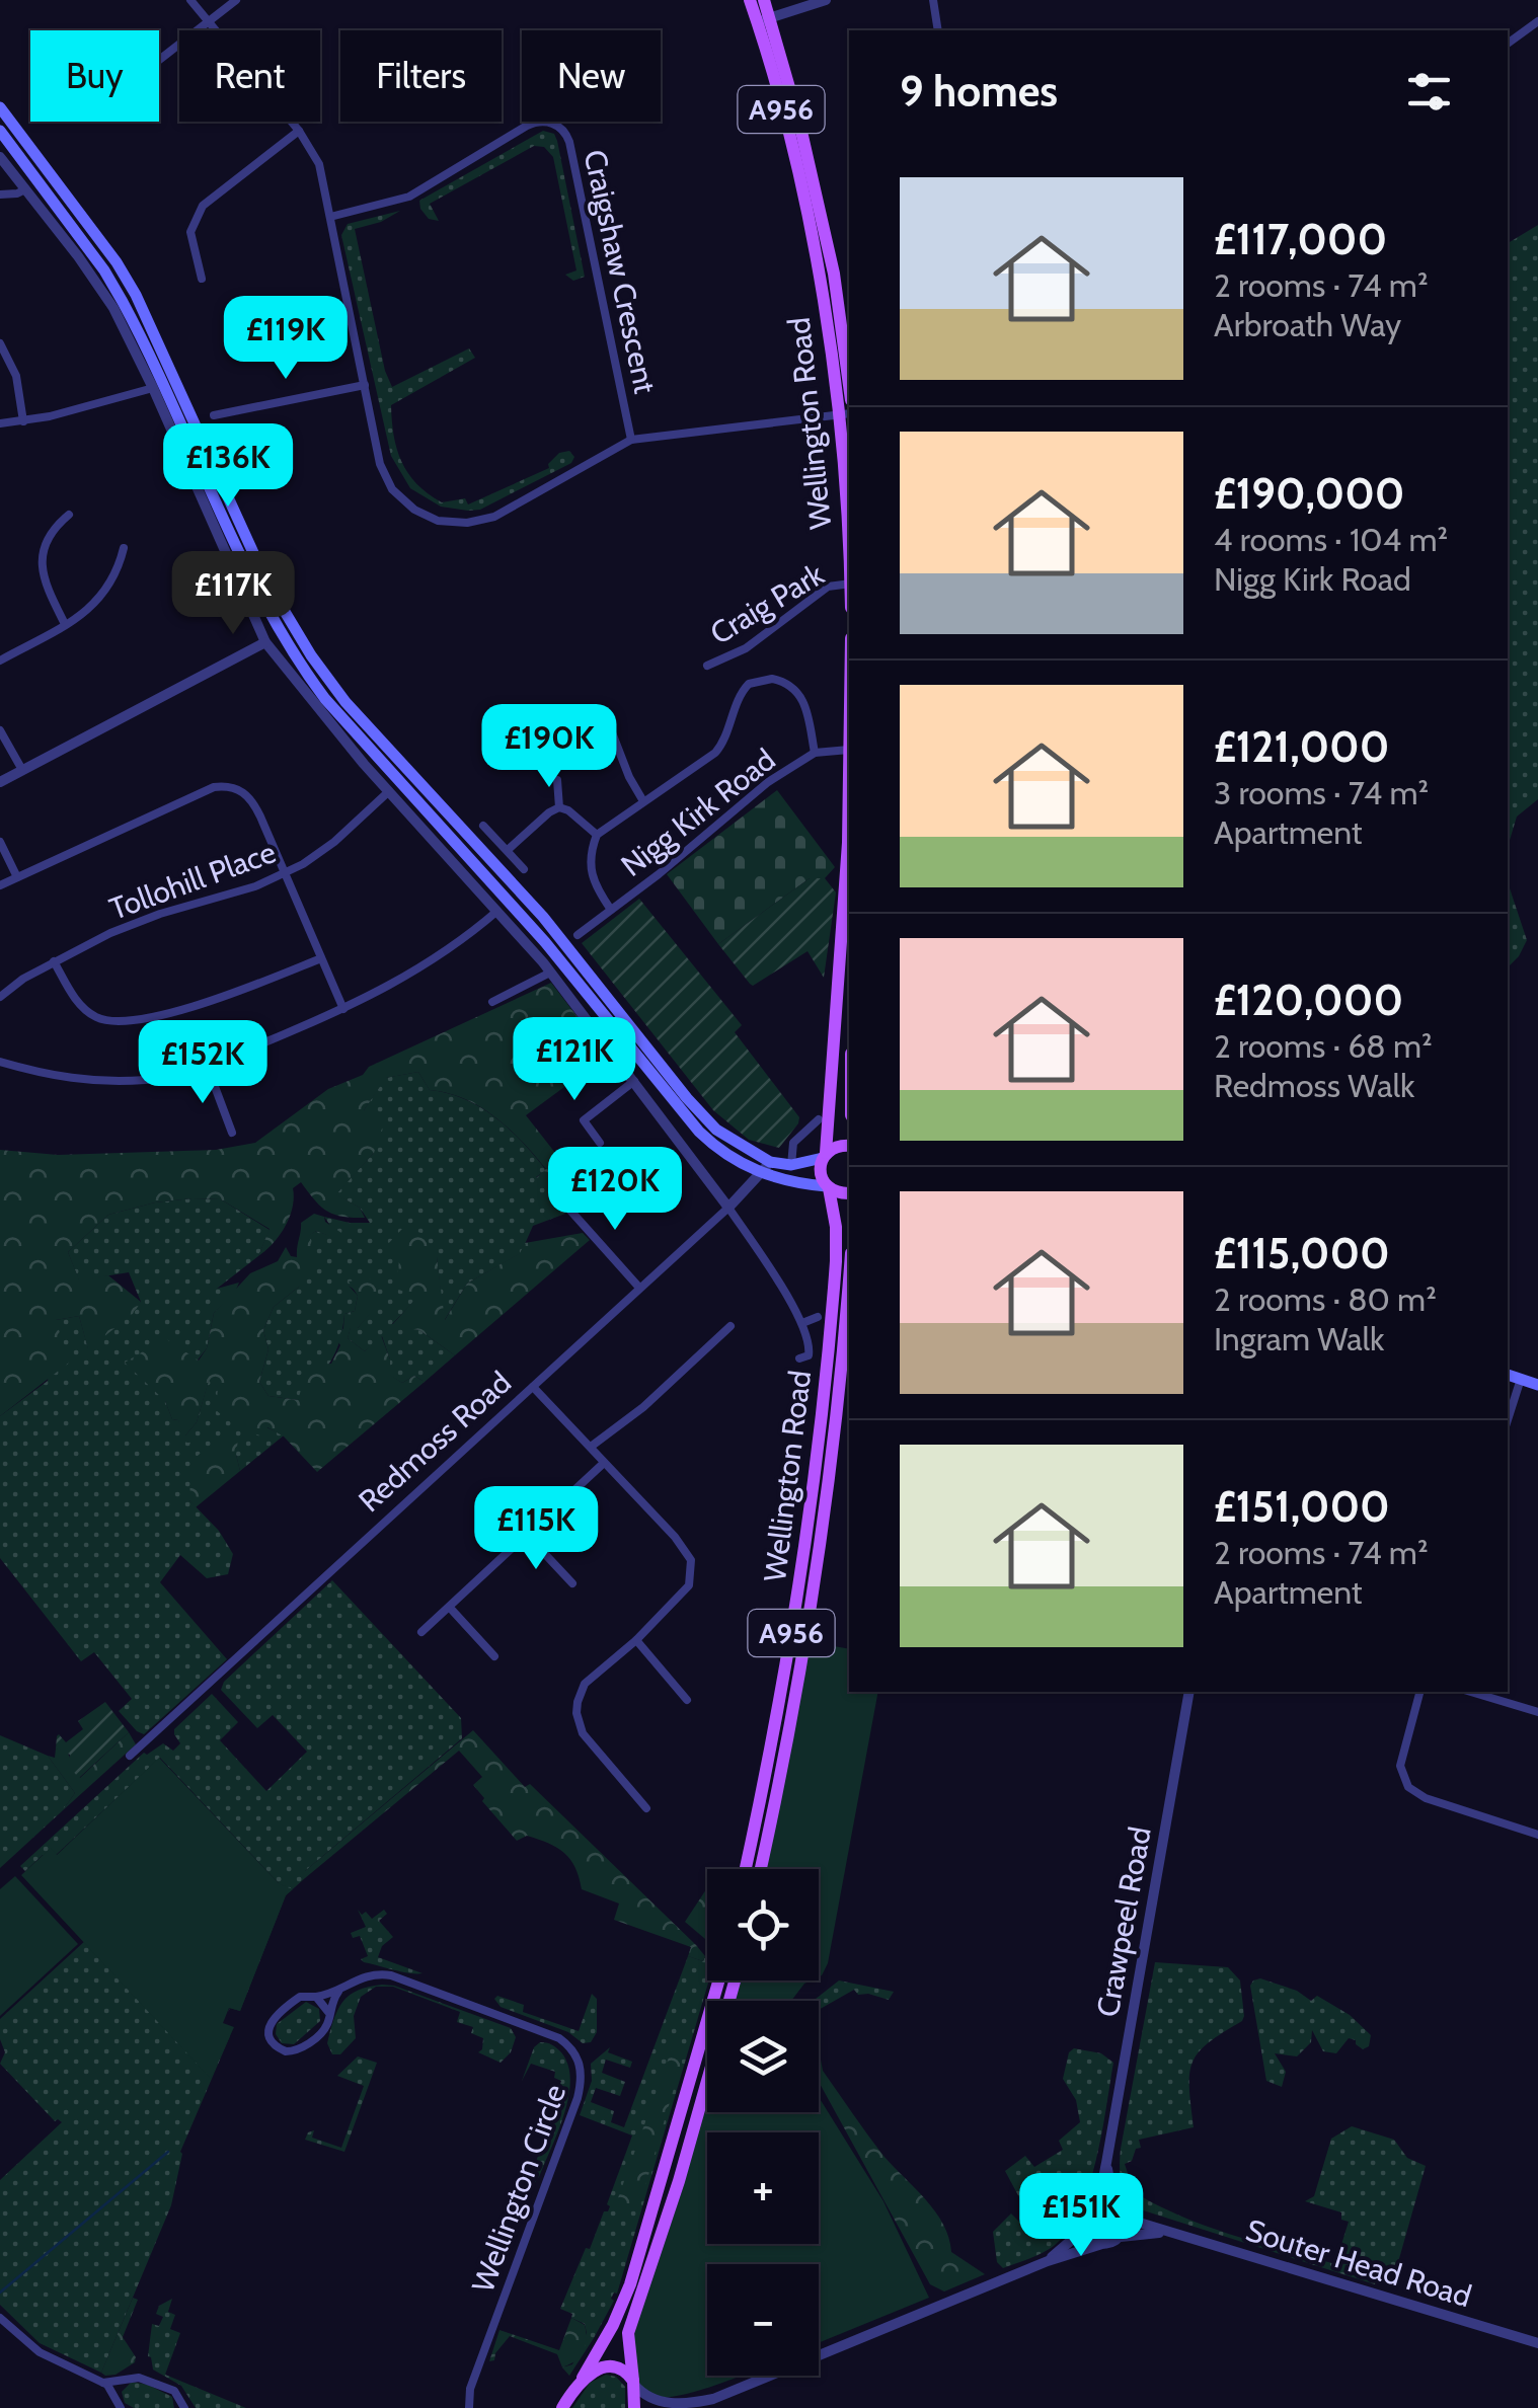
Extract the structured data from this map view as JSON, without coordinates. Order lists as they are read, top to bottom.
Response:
{
  "streets": {
    "main road": ["A956", "Wellington Road"],
    "street": [
      "Craigshaw Crescent",
      "Craig Park",
      "Nigg Kirk Road",
      "Tollohill Place",
      "Redmoss Road",
      "Crawpeel Road",
      "Wellington Circle",
      "Souter Head Road"
    ]
  },
  "crossings": [
    ["A956", "Wellington Road"],
    ["Crawpeel Road", "Souter Head Road"]
  ],
  "page": {
    "chip": [
      "Buy",
      "Rent",
      "Filters",
      "New"
    ],
    "heading": "9 homes",
    "list": [
      {
        "name": "£117,000",
        "note": "2 rooms · 74 m² · Arbroath Way"
      },
      {
        "name": "£190,000",
        "note": "4 rooms · 104 m² · Nigg Kirk Road"
      },
      {
        "name": "£121,000",
        "note": "3 rooms · 74 m² · Apartment"
      },
      {
        "name": "£120,000",
        "note": "2 rooms · 68 m² · Redmoss Walk"
      },
      {
        "name": "£115,000",
        "note": "2 rooms · 80 m² · Ingram Walk"
      },
      {
        "name": "£151,000",
        "note": "2 rooms · 74 m² · Apartment"
      }
    ],
    "price": [
      "£119K",
      "£136K",
      "£117K",
      "£190K",
      "£121K",
      "£152K",
      "£120K",
      "£115K",
      "£151K"
    ],
    "map_buttons": ["+", "−"]
  }
}
